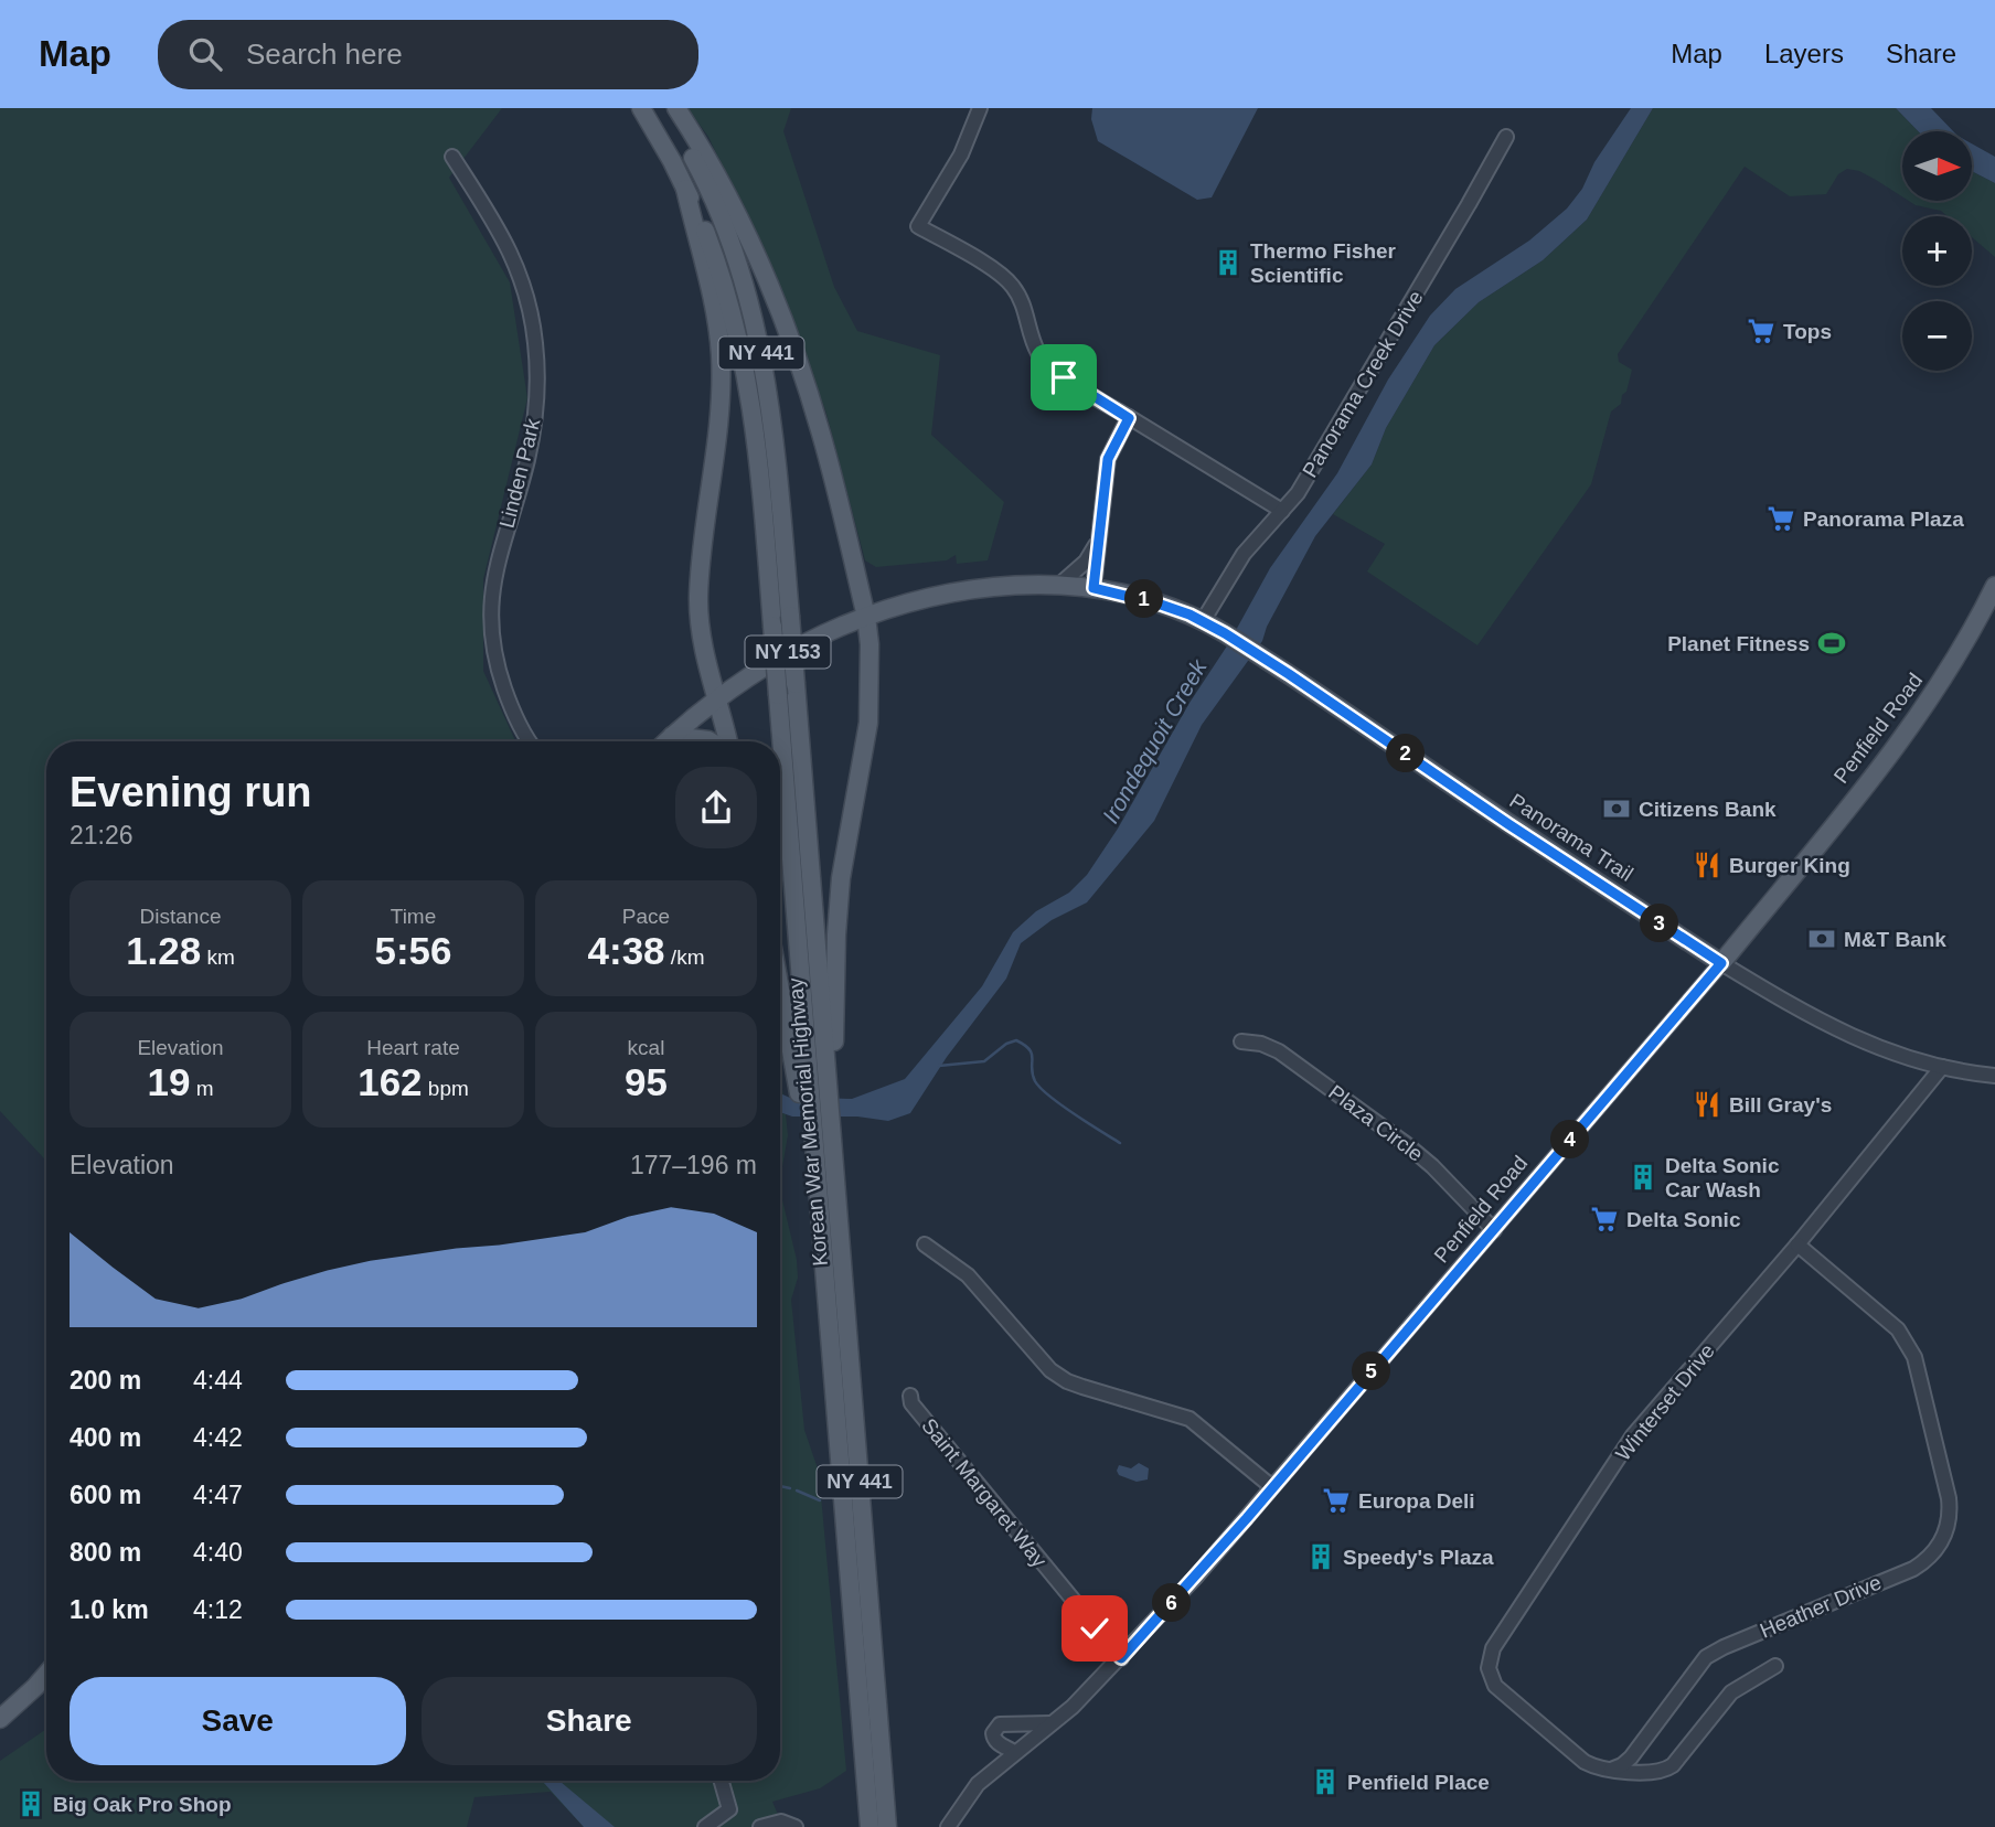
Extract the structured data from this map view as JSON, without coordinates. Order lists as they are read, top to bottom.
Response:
{
  "streets": {
    "main road": [
      "NY 441",
      "NY 153",
      "Penfield Road",
      "Panorama Trail",
      "Korean War Memorial Highway"
    ],
    "street": [
      "Panorama Creek Drive",
      "Linden Park",
      "Plaza Circle",
      "Winterset Drive",
      "Saint Margaret Way",
      "Heather Drive"
    ]
  },
  "crossings": [
    ["Panorama Creek Drive", "Panorama Trail"],
    ["NY 153", "Panorama Trail"],
    ["Penfield Road", "Panorama Trail"],
    ["Penfield Road", "Plaza Circle"],
    ["Penfield Road", "Saint Margaret Way"],
    ["Panorama Trail", "Winterset Drive"],
    ["Winterset Drive", "Heather Drive"]
  ],
  "water": ["Irondequoit Creek"],
  "places": {
    "building": [
      "Thermo Fisher Scientific",
      "Delta Sonic Car Wash",
      "Speedy's Plaza",
      "Penfield Place",
      "Big Oak Pro Shop"
    ],
    "supermarket": [
      "Tops",
      "Panorama Plaza",
      "Delta Sonic",
      "Europa Deli"
    ],
    "sports": ["Planet Fitness"],
    "bank": ["Citizens Bank", "M&T Bank"],
    "restaurant": ["Burger King", "Bill Gray's"]
  },
  "north": "right",
  "page": {
    "header": "Map",
    "search": "Search here",
    "nav": ["Map", "Layers", "Share"],
    "map_buttons": ["+", "−"],
    "pins": [
      "1",
      "2",
      "3",
      "4",
      "5",
      "6"
    ],
    "heading": ["Evening run", "21:26"],
    "stats": [
      ["Distance", "1.28 km"],
      ["Time", "5:56"],
      ["Pace", "4:38 /km"],
      ["Elevation", "19 m"],
      ["Heart rate", "162 bpm"],
      ["kcal", "95"]
    ],
    "chart": ["Elevation", "177–196 m"],
    "list": [
      {
        "name": "200 m",
        "note": "4:44"
      },
      {
        "name": "400 m",
        "note": "4:42"
      },
      {
        "name": "600 m",
        "note": "4:47"
      },
      {
        "name": "800 m",
        "note": "4:40"
      },
      {
        "name": "1.0 km",
        "note": "4:12"
      }
    ],
    "buttons": ["Save", "Share"]
  }
}
